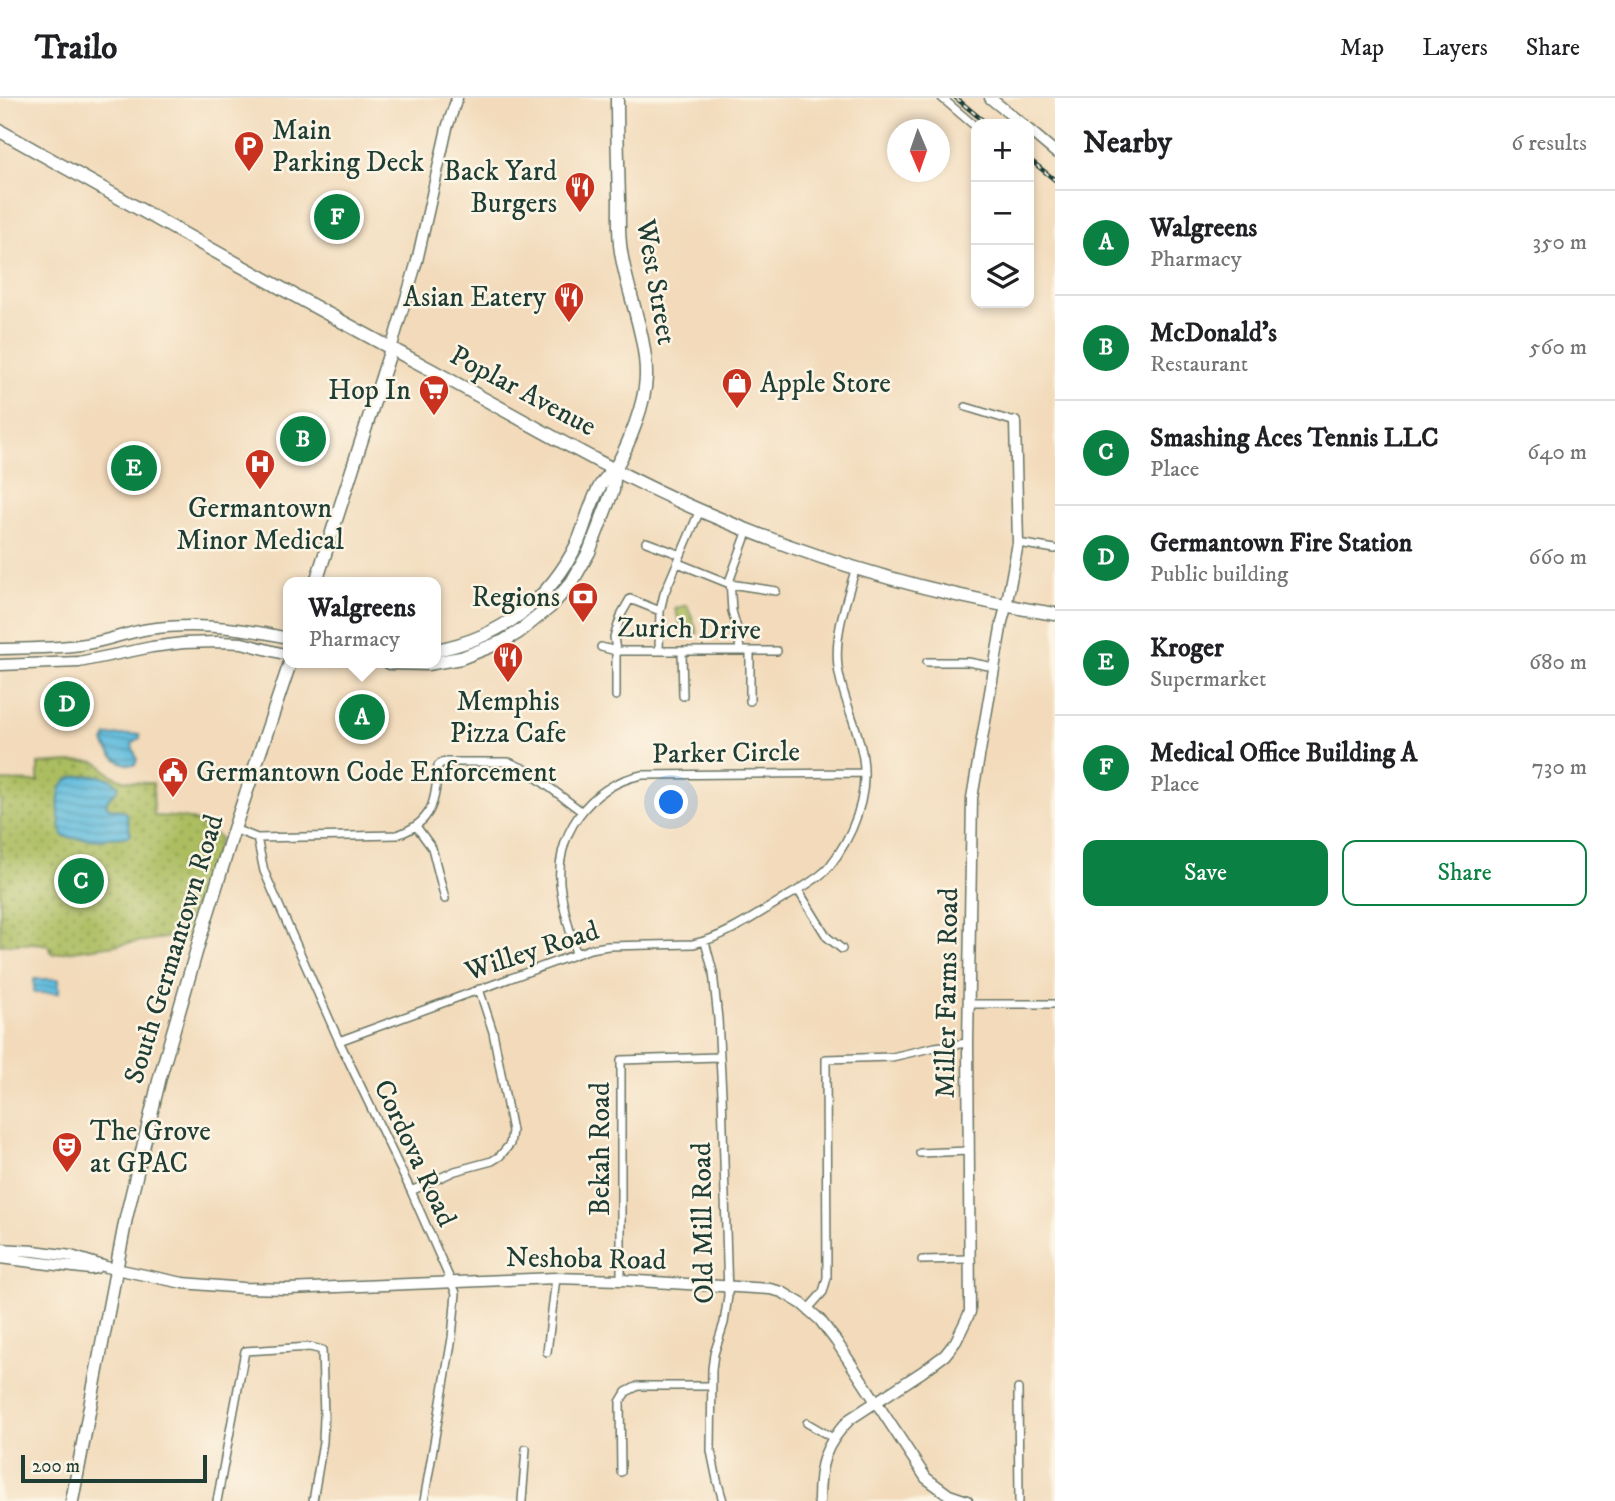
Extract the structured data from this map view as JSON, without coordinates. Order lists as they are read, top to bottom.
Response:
{
  "streets": {
    "main road": ["West Street", "Poplar Avenue", "South Germantown Road"],
    "street": [
      "Zurich Drive",
      "Parker Circle",
      "Willey Road",
      "Miller Farms Road",
      "Bekah Road",
      "Cordova Road",
      "Old Mill Road",
      "Neshoba Road"
    ]
  },
  "crossings": [
    ["West Street", "Poplar Avenue"],
    ["Poplar Avenue", "Willey Road"],
    ["Poplar Avenue", "Miller Farms Road"],
    ["Parker Circle", "Willey Road"],
    ["South Germantown Road", "Neshoba Road"],
    ["Willey Road", "Cordova Road"],
    ["Willey Road", "Old Mill Road"],
    ["Miller Farms Road", "Neshoba Road"],
    ["Bekah Road", "Old Mill Road"],
    ["Bekah Road", "Neshoba Road"],
    ["Cordova Road", "Neshoba Road"],
    ["Old Mill Road", "Neshoba Road"]
  ],
  "places": {
    "parking": ["Main Parking Deck"],
    "restaurant": ["Back Yard Burgers", "Asian Eatery", "Memphis Pizza Cafe"],
    "shop": ["Apple Store"],
    "supermarket": ["Hop In"],
    "hospital": ["Germantown Minor Medical"],
    "bank": ["Regions"],
    "public building": ["Germantown Code Enforcement"],
    "theatre": ["The Grove at GPAC"]
  },
  "scale_bar": "200 m",
  "north": "bottom",
  "page": {
    "header": "Trailo",
    "nav": ["Map", "Layers", "Share"],
    "heading": ["Nearby", "6 results"],
    "map_buttons": ["+", "−"],
    "list": [
      {
        "mark": "A",
        "name": "Walgreens",
        "note": "Pharmacy",
        "value": "350 m"
      },
      {
        "mark": "B",
        "name": "McDonald's",
        "note": "Restaurant",
        "value": "560 m"
      },
      {
        "mark": "C",
        "name": "Smashing Aces Tennis LLC",
        "note": "Place",
        "value": "640 m"
      },
      {
        "mark": "D",
        "name": "Germantown Fire Station",
        "note": "Public building",
        "value": "660 m"
      },
      {
        "mark": "E",
        "name": "Kroger",
        "note": "Supermarket",
        "value": "680 m"
      },
      {
        "mark": "F",
        "name": "Medical Office Building A",
        "note": "Place",
        "value": "730 m"
      }
    ],
    "pins": [
      "F",
      "B",
      "E",
      "D",
      "A",
      "C"
    ],
    "popup": ["Walgreens", "Pharmacy"],
    "buttons": ["Save", "Share"],
    "scale": "200 m"
  }
}
